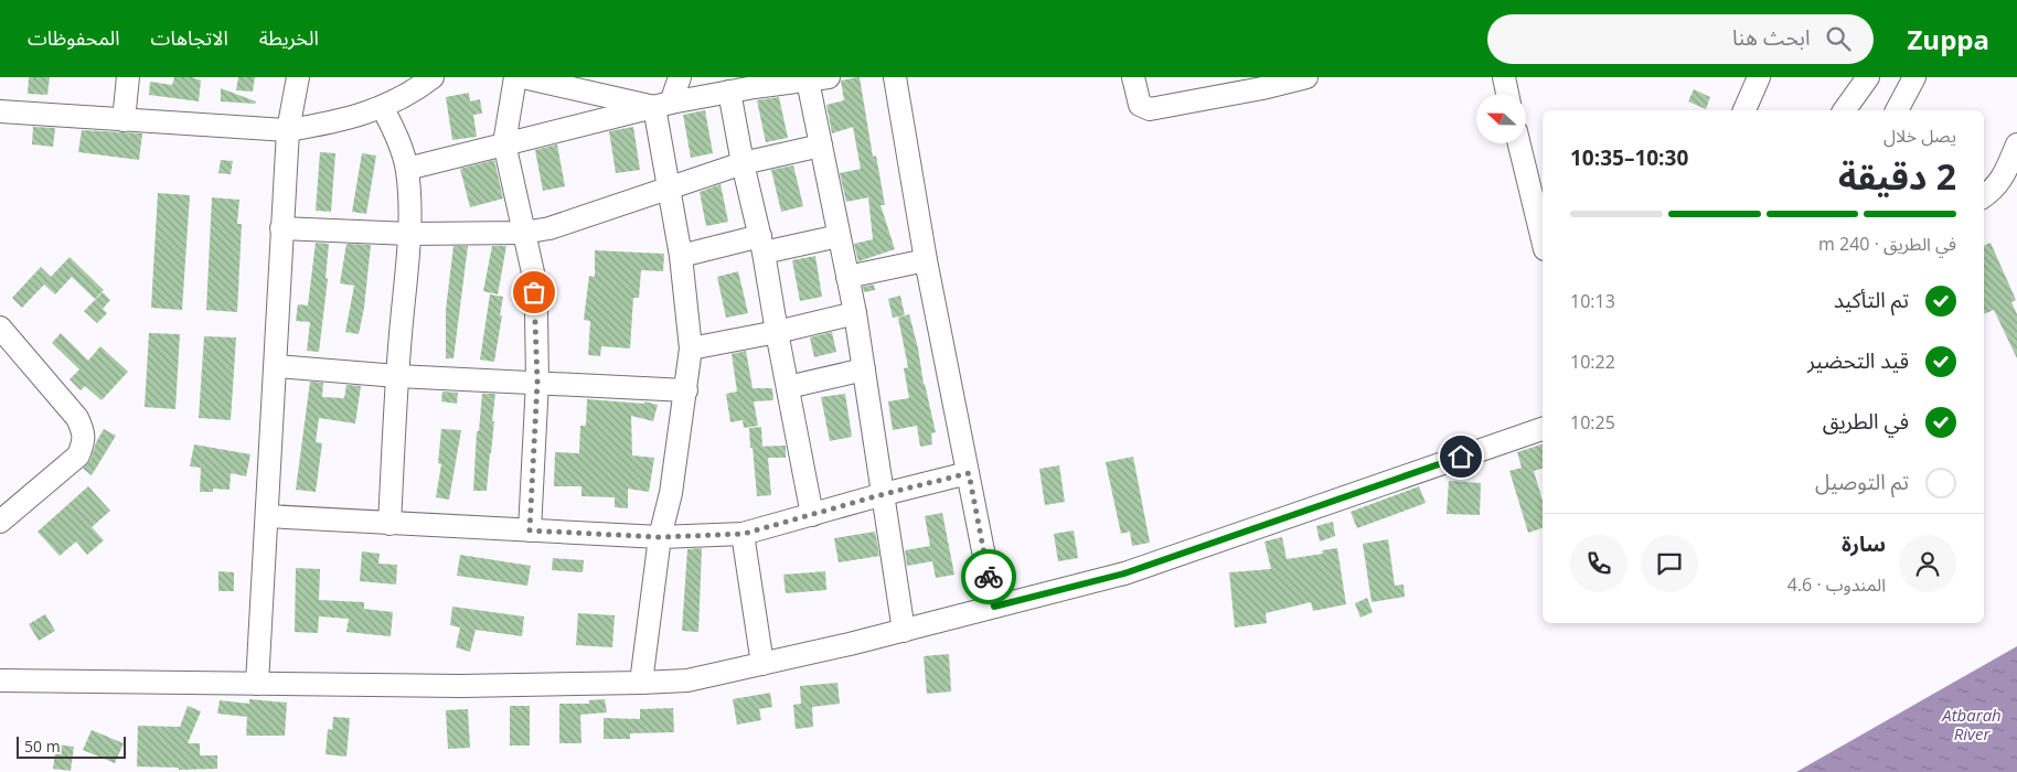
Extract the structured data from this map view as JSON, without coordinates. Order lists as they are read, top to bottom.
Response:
{
  "water": ["Atbarah River"],
  "scale_bar": "50 m",
  "north": "left",
  "page": {
    "header": "Zuppa",
    "search": "ابحث هنا",
    "nav": ["الخريطة", "الاتجاهات", "المحفوظات"],
    "heading": ["2 دقيقة", "يصل خلال", "10:30–10:35"],
    "panel": ["سارة", "المندوب · 4.6"],
    "bar": "في الطريق · 240 m",
    "list": [
      ["تم التأكيد", "10:13"],
      ["قيد التحضير", "10:22"],
      ["في الطريق", "10:25"],
      "تم التوصيل"
    ],
    "scale": "50 m"
  }
}
